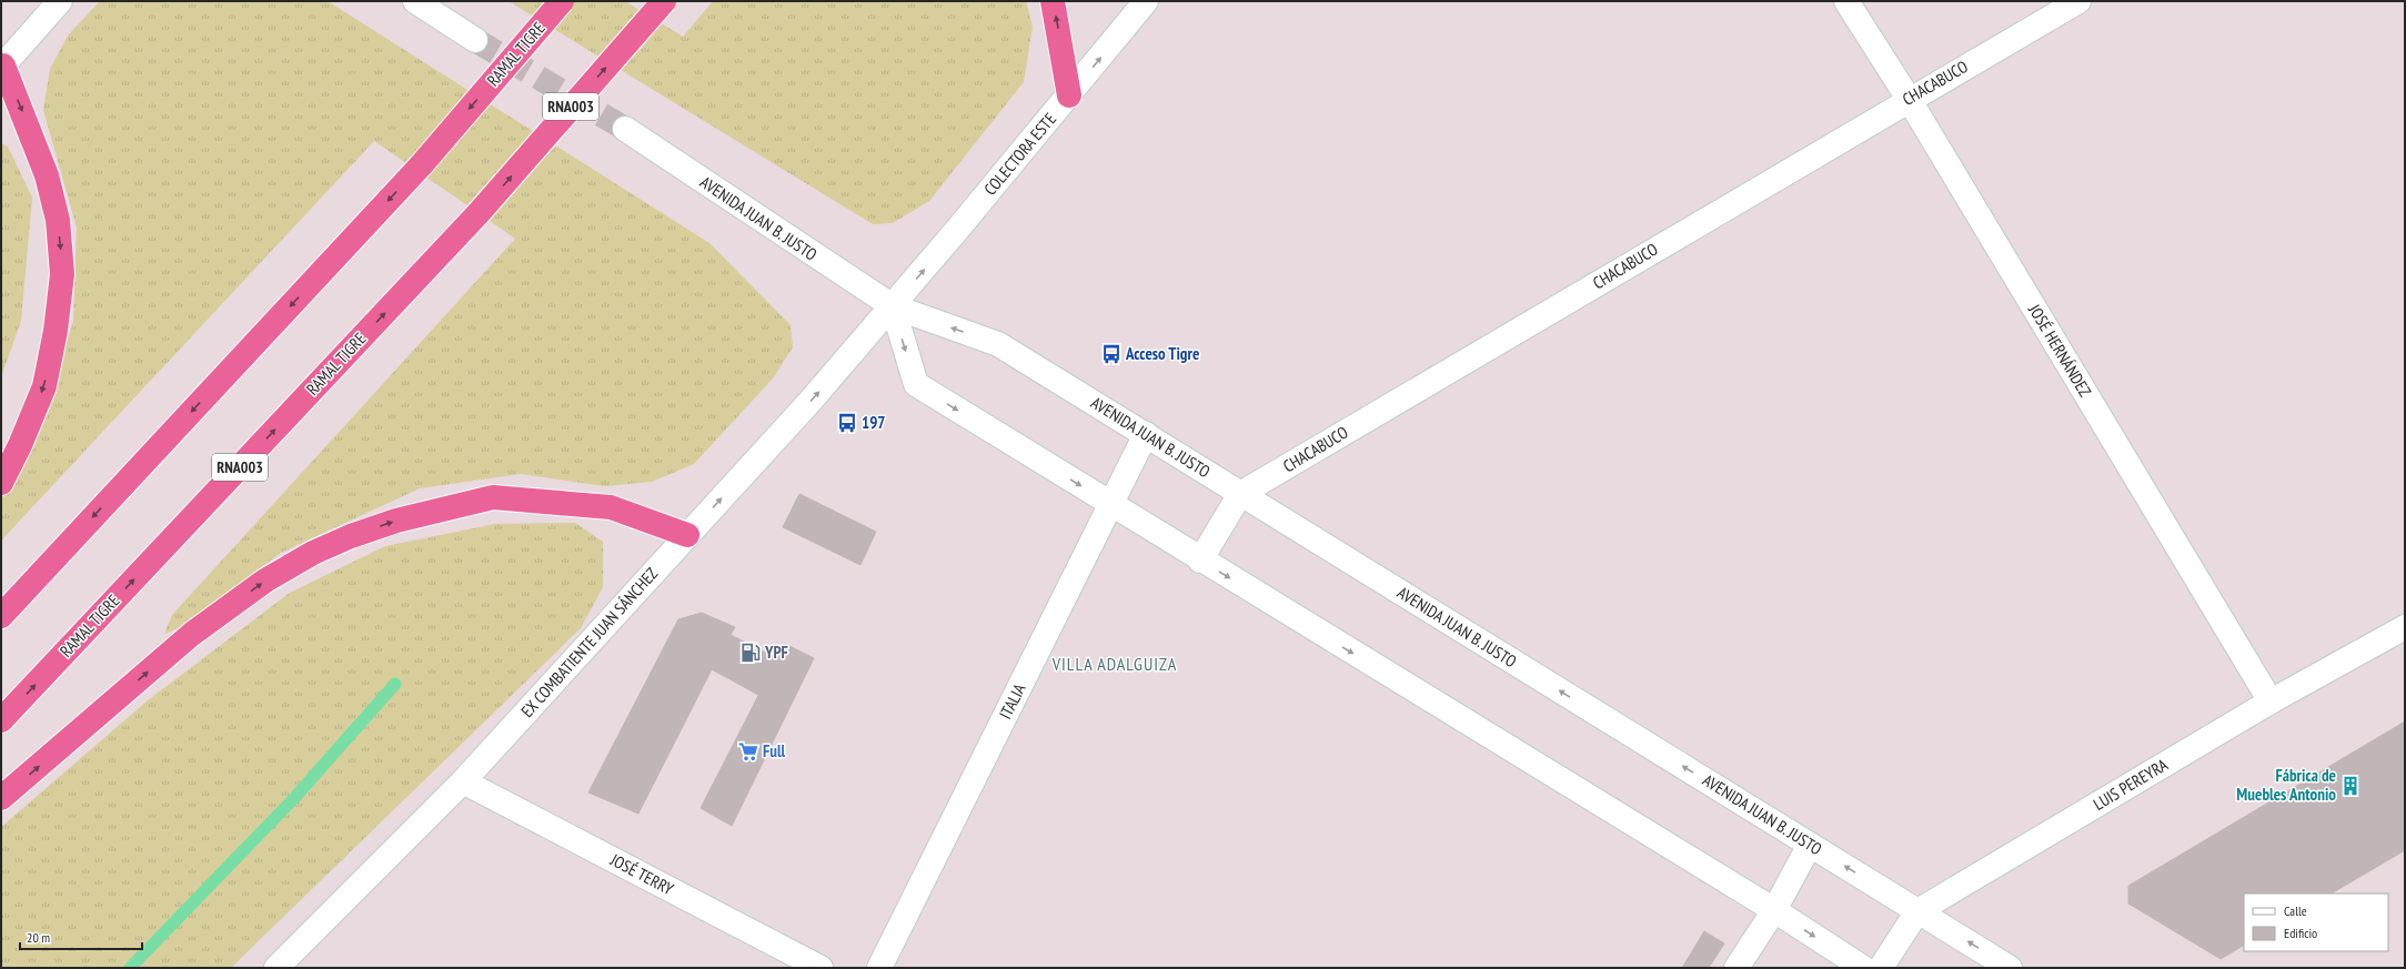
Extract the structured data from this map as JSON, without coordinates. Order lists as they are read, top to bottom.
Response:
{
  "streets": {
    "highway": ["RAMAL TIGRE", "RNA003"],
    "street": [
      "CHACABUCO",
      "COLECTORA ESTE",
      "AVENIDA JUAN B. JUSTO",
      "JOSÉ HERNÁNDEZ",
      "EX COMBATIENTE JUAN SÁNCHEZ",
      "ITALIA",
      "LUIS PEREYRA",
      "JOSÉ TERRY"
    ]
  },
  "crossings": [
    ["CHACABUCO", "AVENIDA JUAN B. JUSTO"],
    ["CHACABUCO", "JOSÉ HERNÁNDEZ"],
    ["COLECTORA ESTE", "AVENIDA JUAN B. JUSTO"],
    ["COLECTORA ESTE", "EX COMBATIENTE JUAN SÁNCHEZ"],
    ["AVENIDA JUAN B. JUSTO", "EX COMBATIENTE JUAN SÁNCHEZ"],
    ["AVENIDA JUAN B. JUSTO", "ITALIA"],
    ["AVENIDA JUAN B. JUSTO", "LUIS PEREYRA"],
    ["JOSÉ HERNÁNDEZ", "LUIS PEREYRA"],
    ["EX COMBATIENTE JUAN SÁNCHEZ", "JOSÉ TERRY"]
  ],
  "one_way": ["COLECTORA ESTE"],
  "districts": ["VILLA ADALGUIZA"],
  "places": {
    "bus stop": ["Acceso Tigre", "197"],
    "fuel station": ["YPF"],
    "supermarket": ["Full"],
    "building": ["Fábrica de Muebles Antonio"]
  },
  "legend": ["Calle", "Edificio"],
  "scale_bar": "20 m"
}
